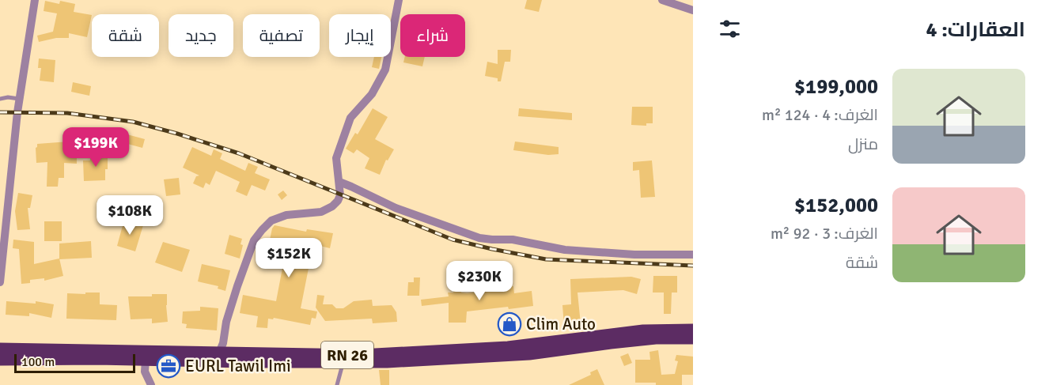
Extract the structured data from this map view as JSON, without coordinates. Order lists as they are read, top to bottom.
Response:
{
  "streets": {
    "main road": ["RN 26"]
  },
  "places": {
    "shop": ["Clim Auto"],
    "office": ["EURL Tawil Imi"]
  },
  "scale_bar": "100 m",
  "page": {
    "heading": "العقارات: 4",
    "chip": [
      "شراء",
      "إيجار",
      "تصفية",
      "جديد",
      "شقة"
    ],
    "list": [
      {
        "name": "$199,000",
        "note": "الغرف: 4 · 124 m² · منزل"
      },
      {
        "name": "$152,000",
        "note": "الغرف: 3 · 92 m² · شقة"
      }
    ],
    "price": [
      "$199K",
      "$108K",
      "$152K",
      "$230K"
    ],
    "scale": "100 m"
  }
}
